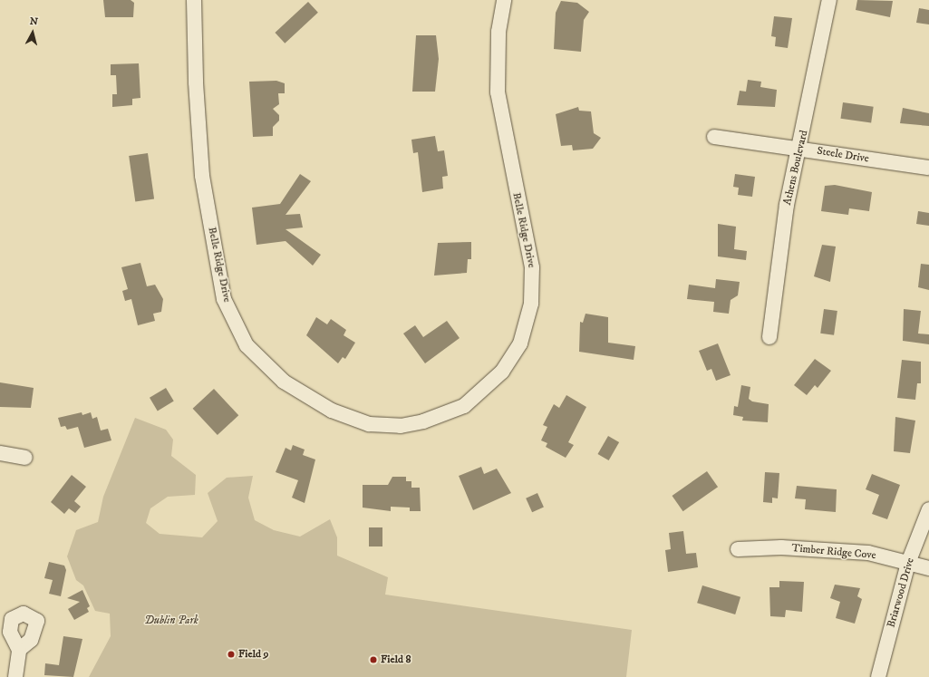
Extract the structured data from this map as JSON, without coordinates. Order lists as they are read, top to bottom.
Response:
{
  "streets": {
    "street": [
      "Steele Drive",
      "Athens Boulevard",
      "Belle Ridge Drive",
      "Timber Ridge Cove",
      "Briarwood Drive"
    ]
  },
  "crossings": [
    ["Steele Drive", "Athens Boulevard"],
    ["Timber Ridge Cove", "Briarwood Drive"]
  ],
  "parks": ["Dublin Park"],
  "places": ["Field 9", "Field 8"],
  "north": "top"
}
